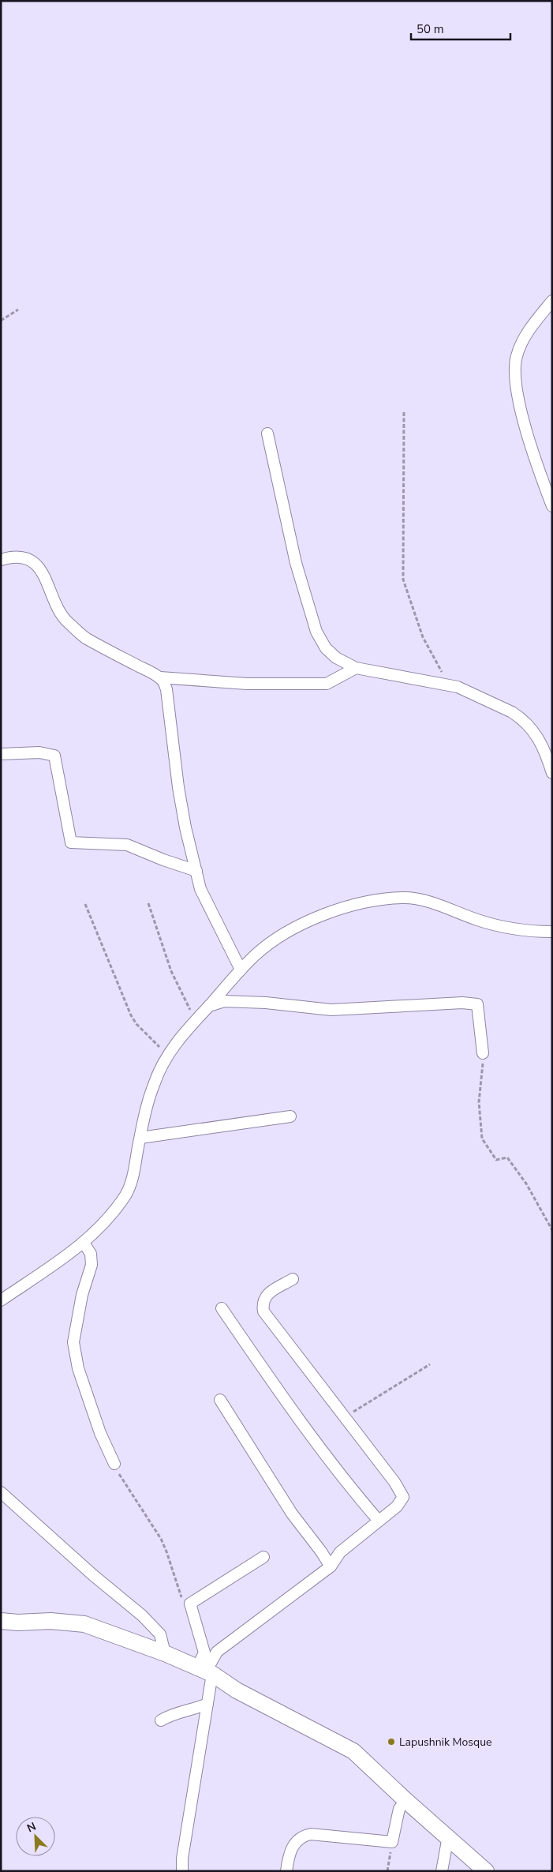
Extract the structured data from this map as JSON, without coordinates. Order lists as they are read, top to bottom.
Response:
{
  "places": ["Lapushnik Mosque"],
  "scale_bar": "50 m",
  "north": "top left"
}
